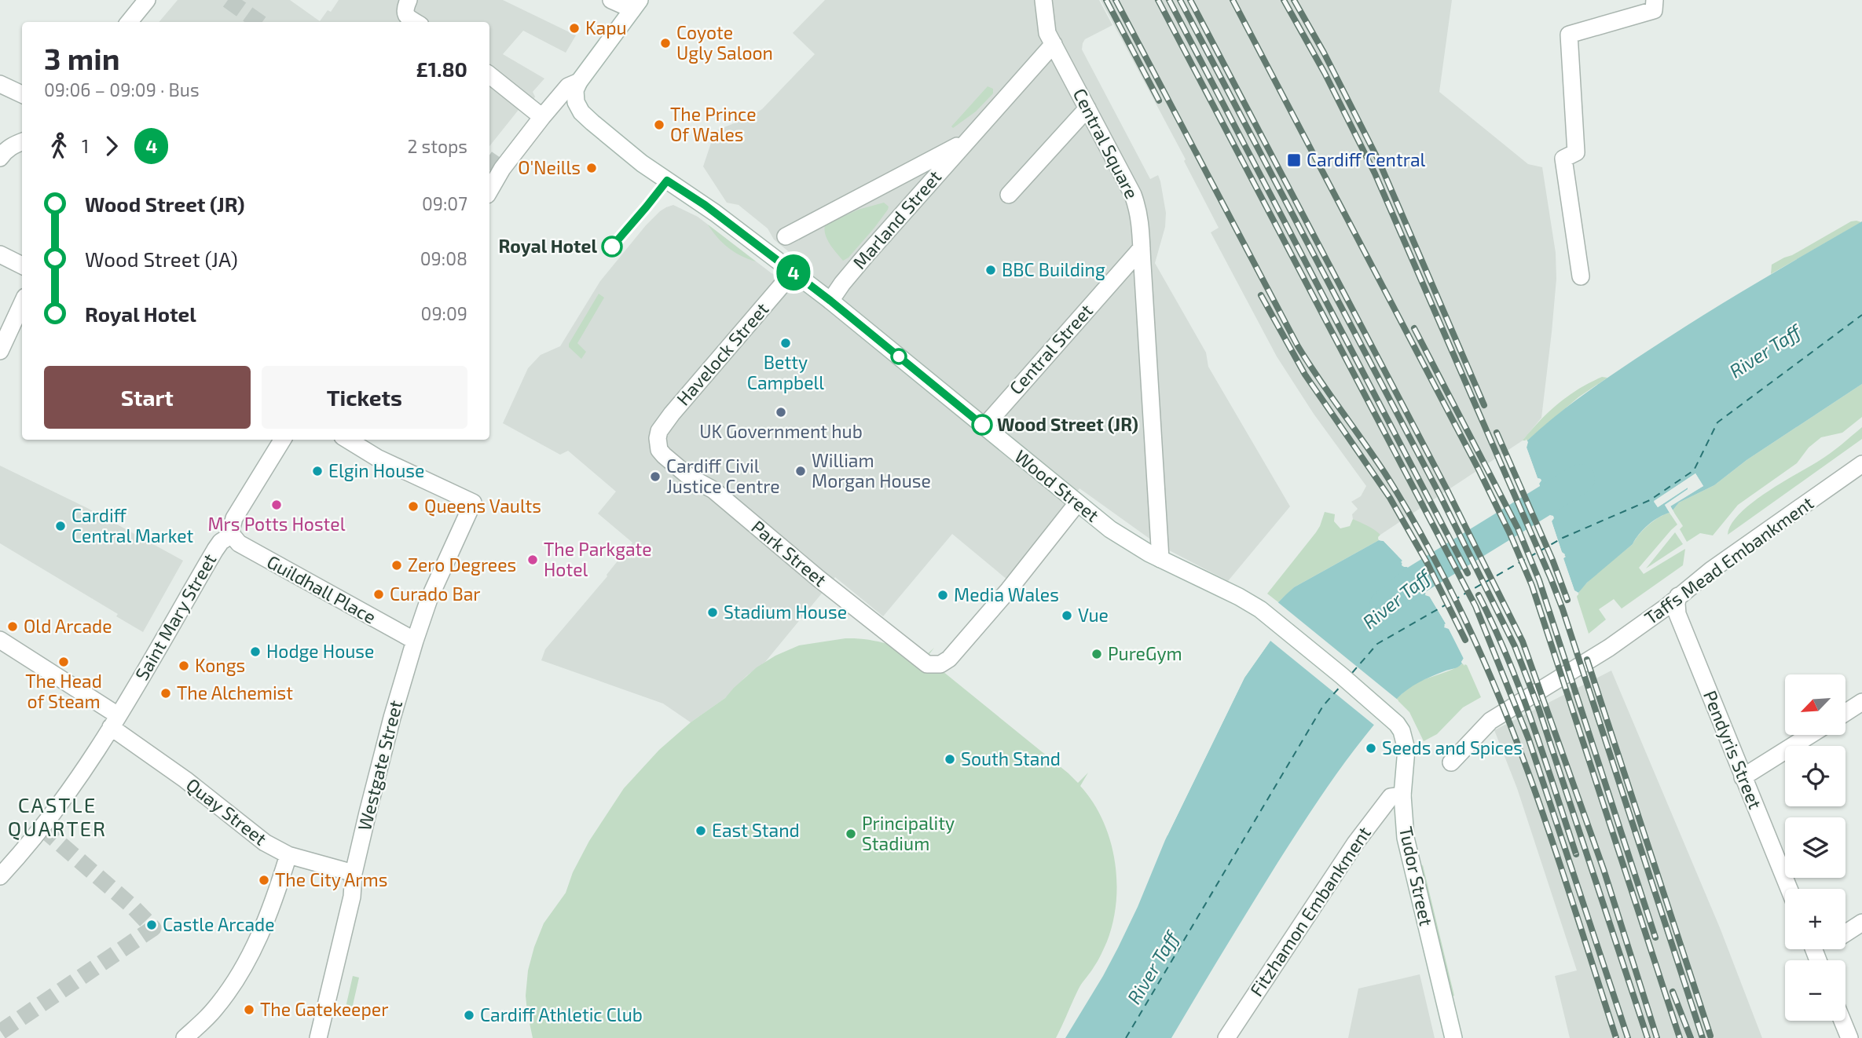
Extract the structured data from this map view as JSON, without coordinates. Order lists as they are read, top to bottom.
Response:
{
  "streets": {
    "street": [
      "Central Square",
      "Marland Street",
      "Central Street",
      "Havelock Street",
      "Wood Street",
      "Park Street",
      "Taffs Mead Embankment",
      "Guildhall Place",
      "Saint Mary Street",
      "Pendyris Street",
      "Westgate Street",
      "Quay Street",
      "Tudor Street",
      "Fitzhamon Embankment"
    ]
  },
  "crossings": [
    ["Central Square", "Marland Street"],
    ["Central Square", "Central Street"],
    ["Central Square", "Wood Street"],
    ["Marland Street", "Wood Street"],
    ["Central Street", "Wood Street"],
    ["Havelock Street", "Wood Street"],
    ["Havelock Street", "Park Street"],
    ["Wood Street", "Park Street"],
    ["Wood Street", "Tudor Street"],
    ["Taffs Mead Embankment", "Pendyris Street"],
    ["Guildhall Place", "Saint Mary Street"],
    ["Guildhall Place", "Westgate Street"],
    ["Saint Mary Street", "Quay Street"],
    ["Westgate Street", "Quay Street"],
    ["Tudor Street", "Fitzhamon Embankment"]
  ],
  "districts": ["CASTLE QUARTER"],
  "water": ["River Taff"],
  "places": {
    "other": [
      "Kapu",
      "Coyote Ugly Saloon",
      "The Prince Of Wales",
      "O'Neills",
      "Royal Hotel",
      "BBC Building",
      "Betty Campbell",
      "UK Government hub",
      "Wood Street (JR)",
      "Elgin House",
      "William Morgan House",
      "Cardiff Civil Justice Centre",
      "Mrs Potts Hostel",
      "Queens Vaults",
      "Cardiff Central Market",
      "The Parkgate Hotel",
      "Zero Degrees",
      "Curado Bar",
      "Media Wales",
      "Stadium House",
      "Vue",
      "Old Arcade",
      "Hodge House",
      "PureGym",
      "The Head of Steam",
      "Kongs",
      "The Alchemist",
      "Seeds and Spices",
      "South Stand",
      "East Stand",
      "Principality Stadium",
      "The City Arms",
      "Castle Arcade",
      "The Gatekeeper",
      "Cardiff Athletic Club"
    ],
    "transit": ["Cardiff Central"]
  },
  "lines": ["bus line 4"],
  "north": "bottom left",
  "page": {
    "on_map": "4",
    "heading": ["3 min", "09:06 – 09:09 · Bus", "£1.80"],
    "legs": ["1", "4", "2 stops"],
    "list": [
      {
        "name": "Wood Street (JR)",
        "value": "09:07"
      },
      {
        "name": "Wood Street (JA)",
        "value": "09:08"
      },
      {
        "name": "Royal Hotel",
        "value": "09:09"
      }
    ],
    "buttons": ["Start", "Tickets"],
    "map_buttons": ["+", "−"]
  }
}
